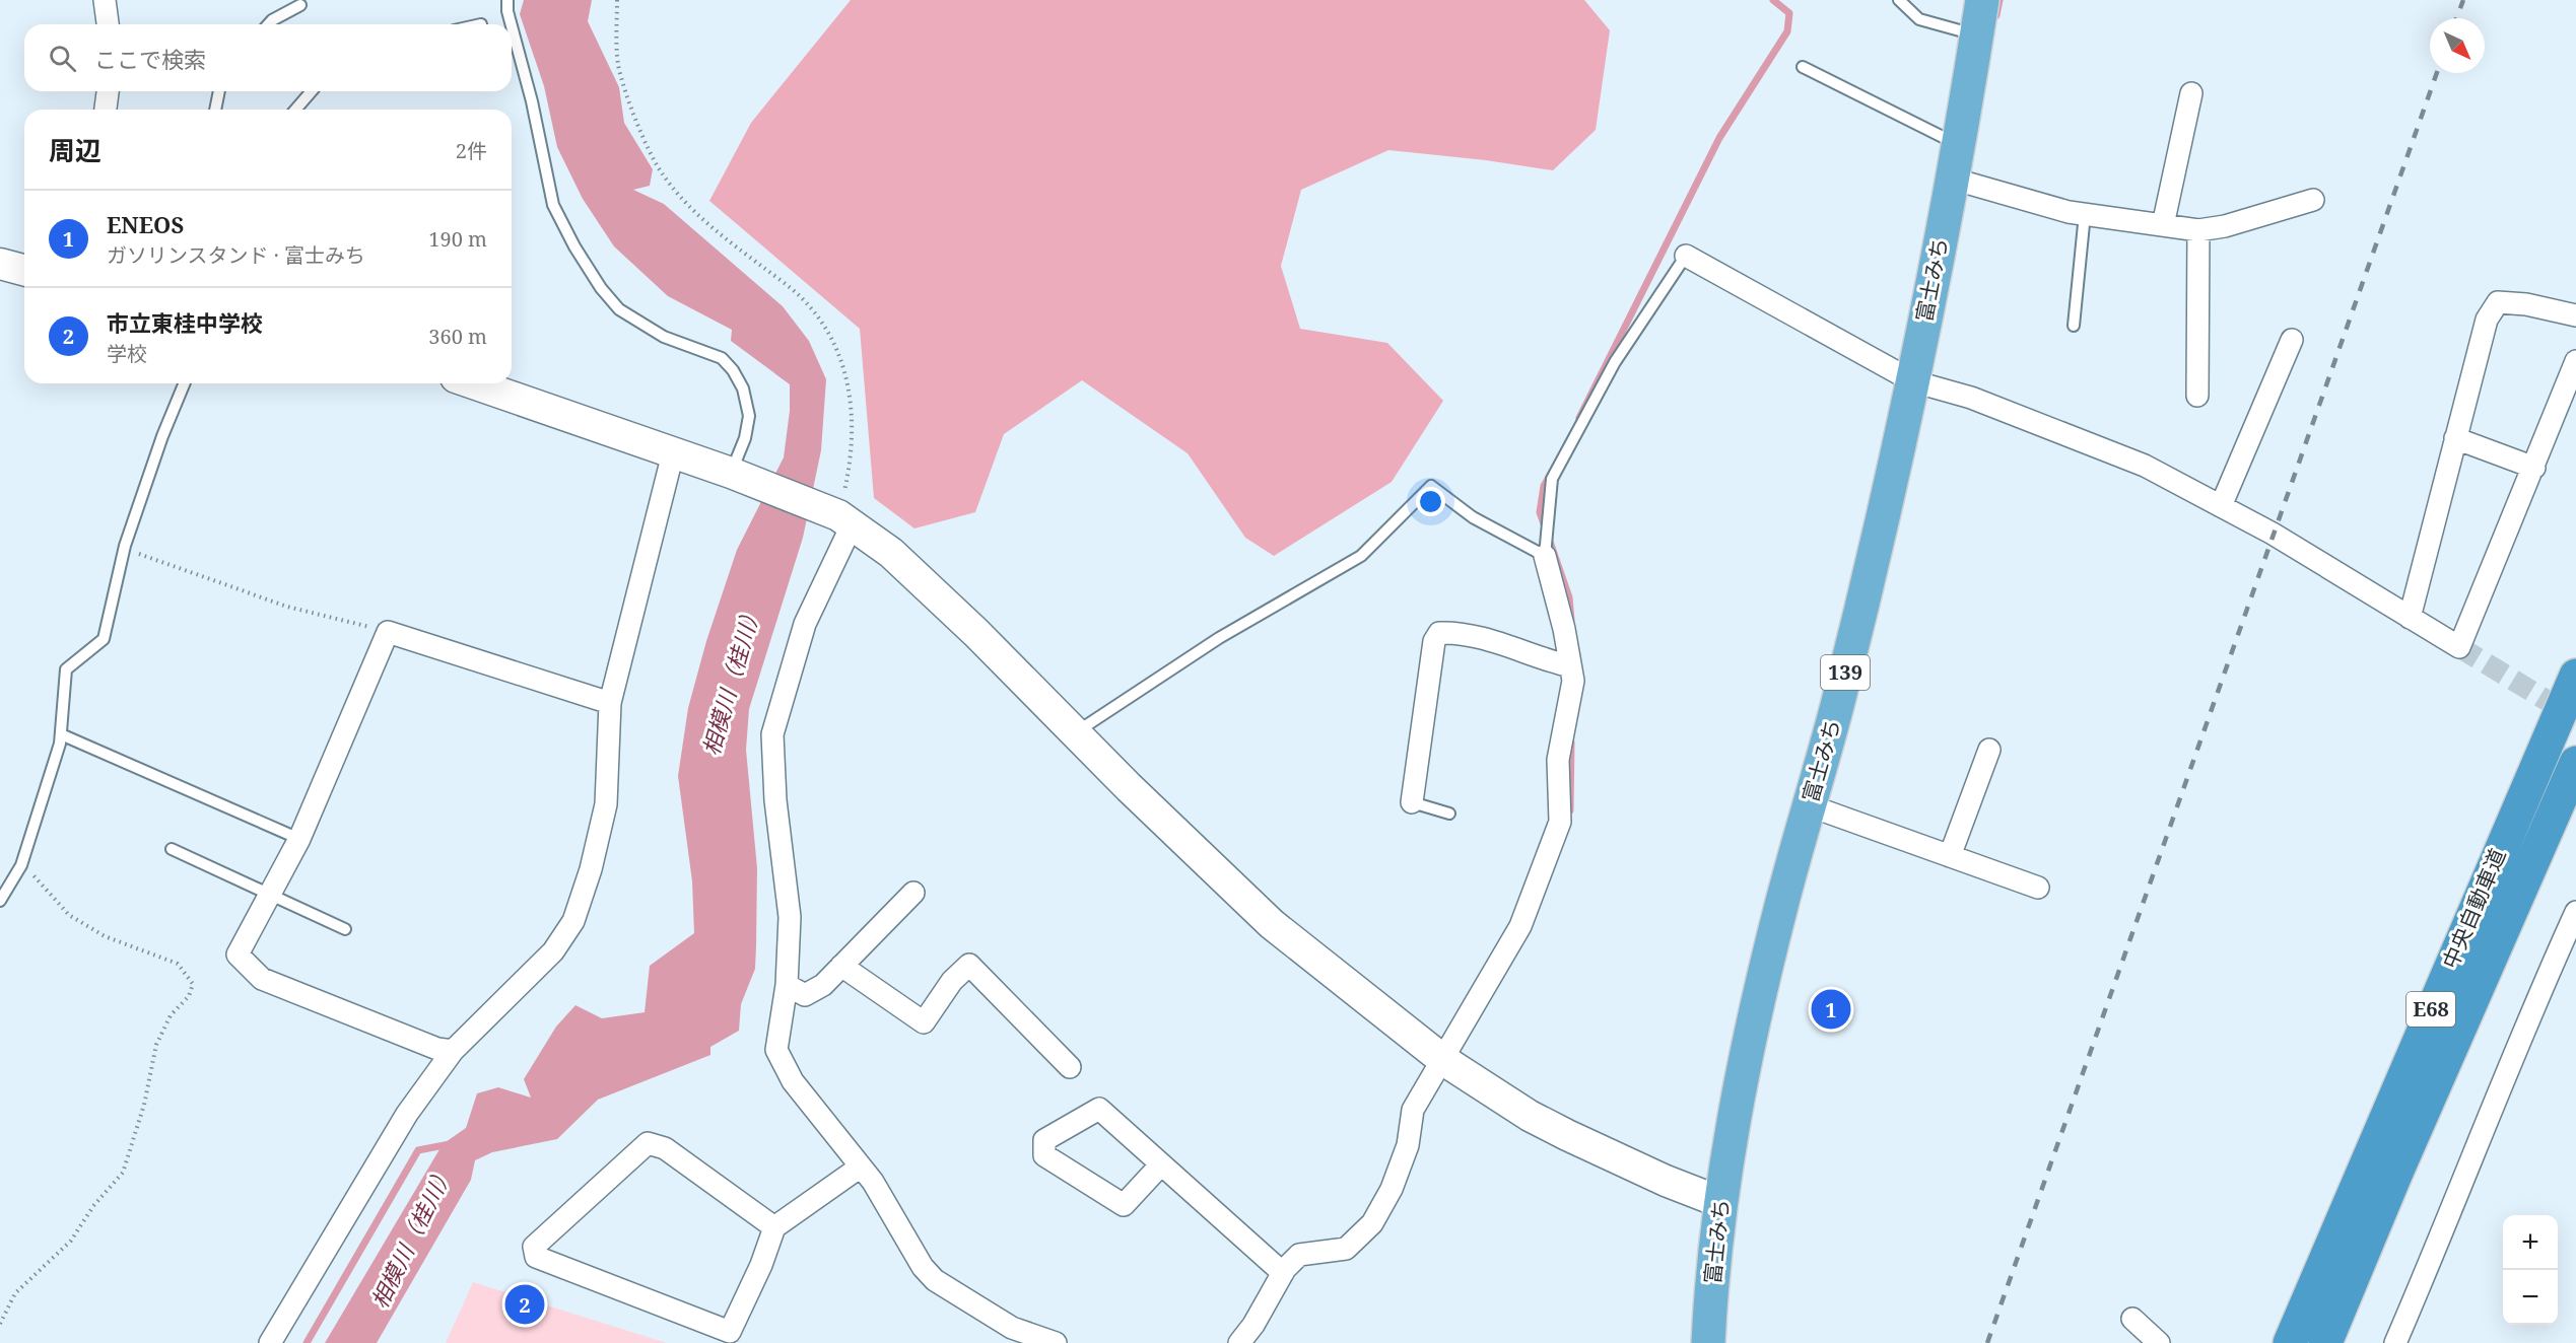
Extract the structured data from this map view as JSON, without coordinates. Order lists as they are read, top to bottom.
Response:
{
  "streets": {
    "highway": [
      "富士みち",
      "139",
      "中央自動車道",
      "E68"
    ]
  },
  "water": ["相模川（桂川）"],
  "north": "bottom right",
  "page": {
    "search": "ここで検索",
    "heading": ["周辺", "2件"],
    "list": [
      {
        "mark": "1",
        "name": "ENEOS",
        "note": "ガソリンスタンド · 富士みち",
        "value": "190 m"
      },
      {
        "mark": "2",
        "name": "市立東桂中学校",
        "note": "学校",
        "value": "360 m"
      }
    ],
    "pins": ["1", "2"],
    "map_buttons": ["+", "−"]
  }
}
